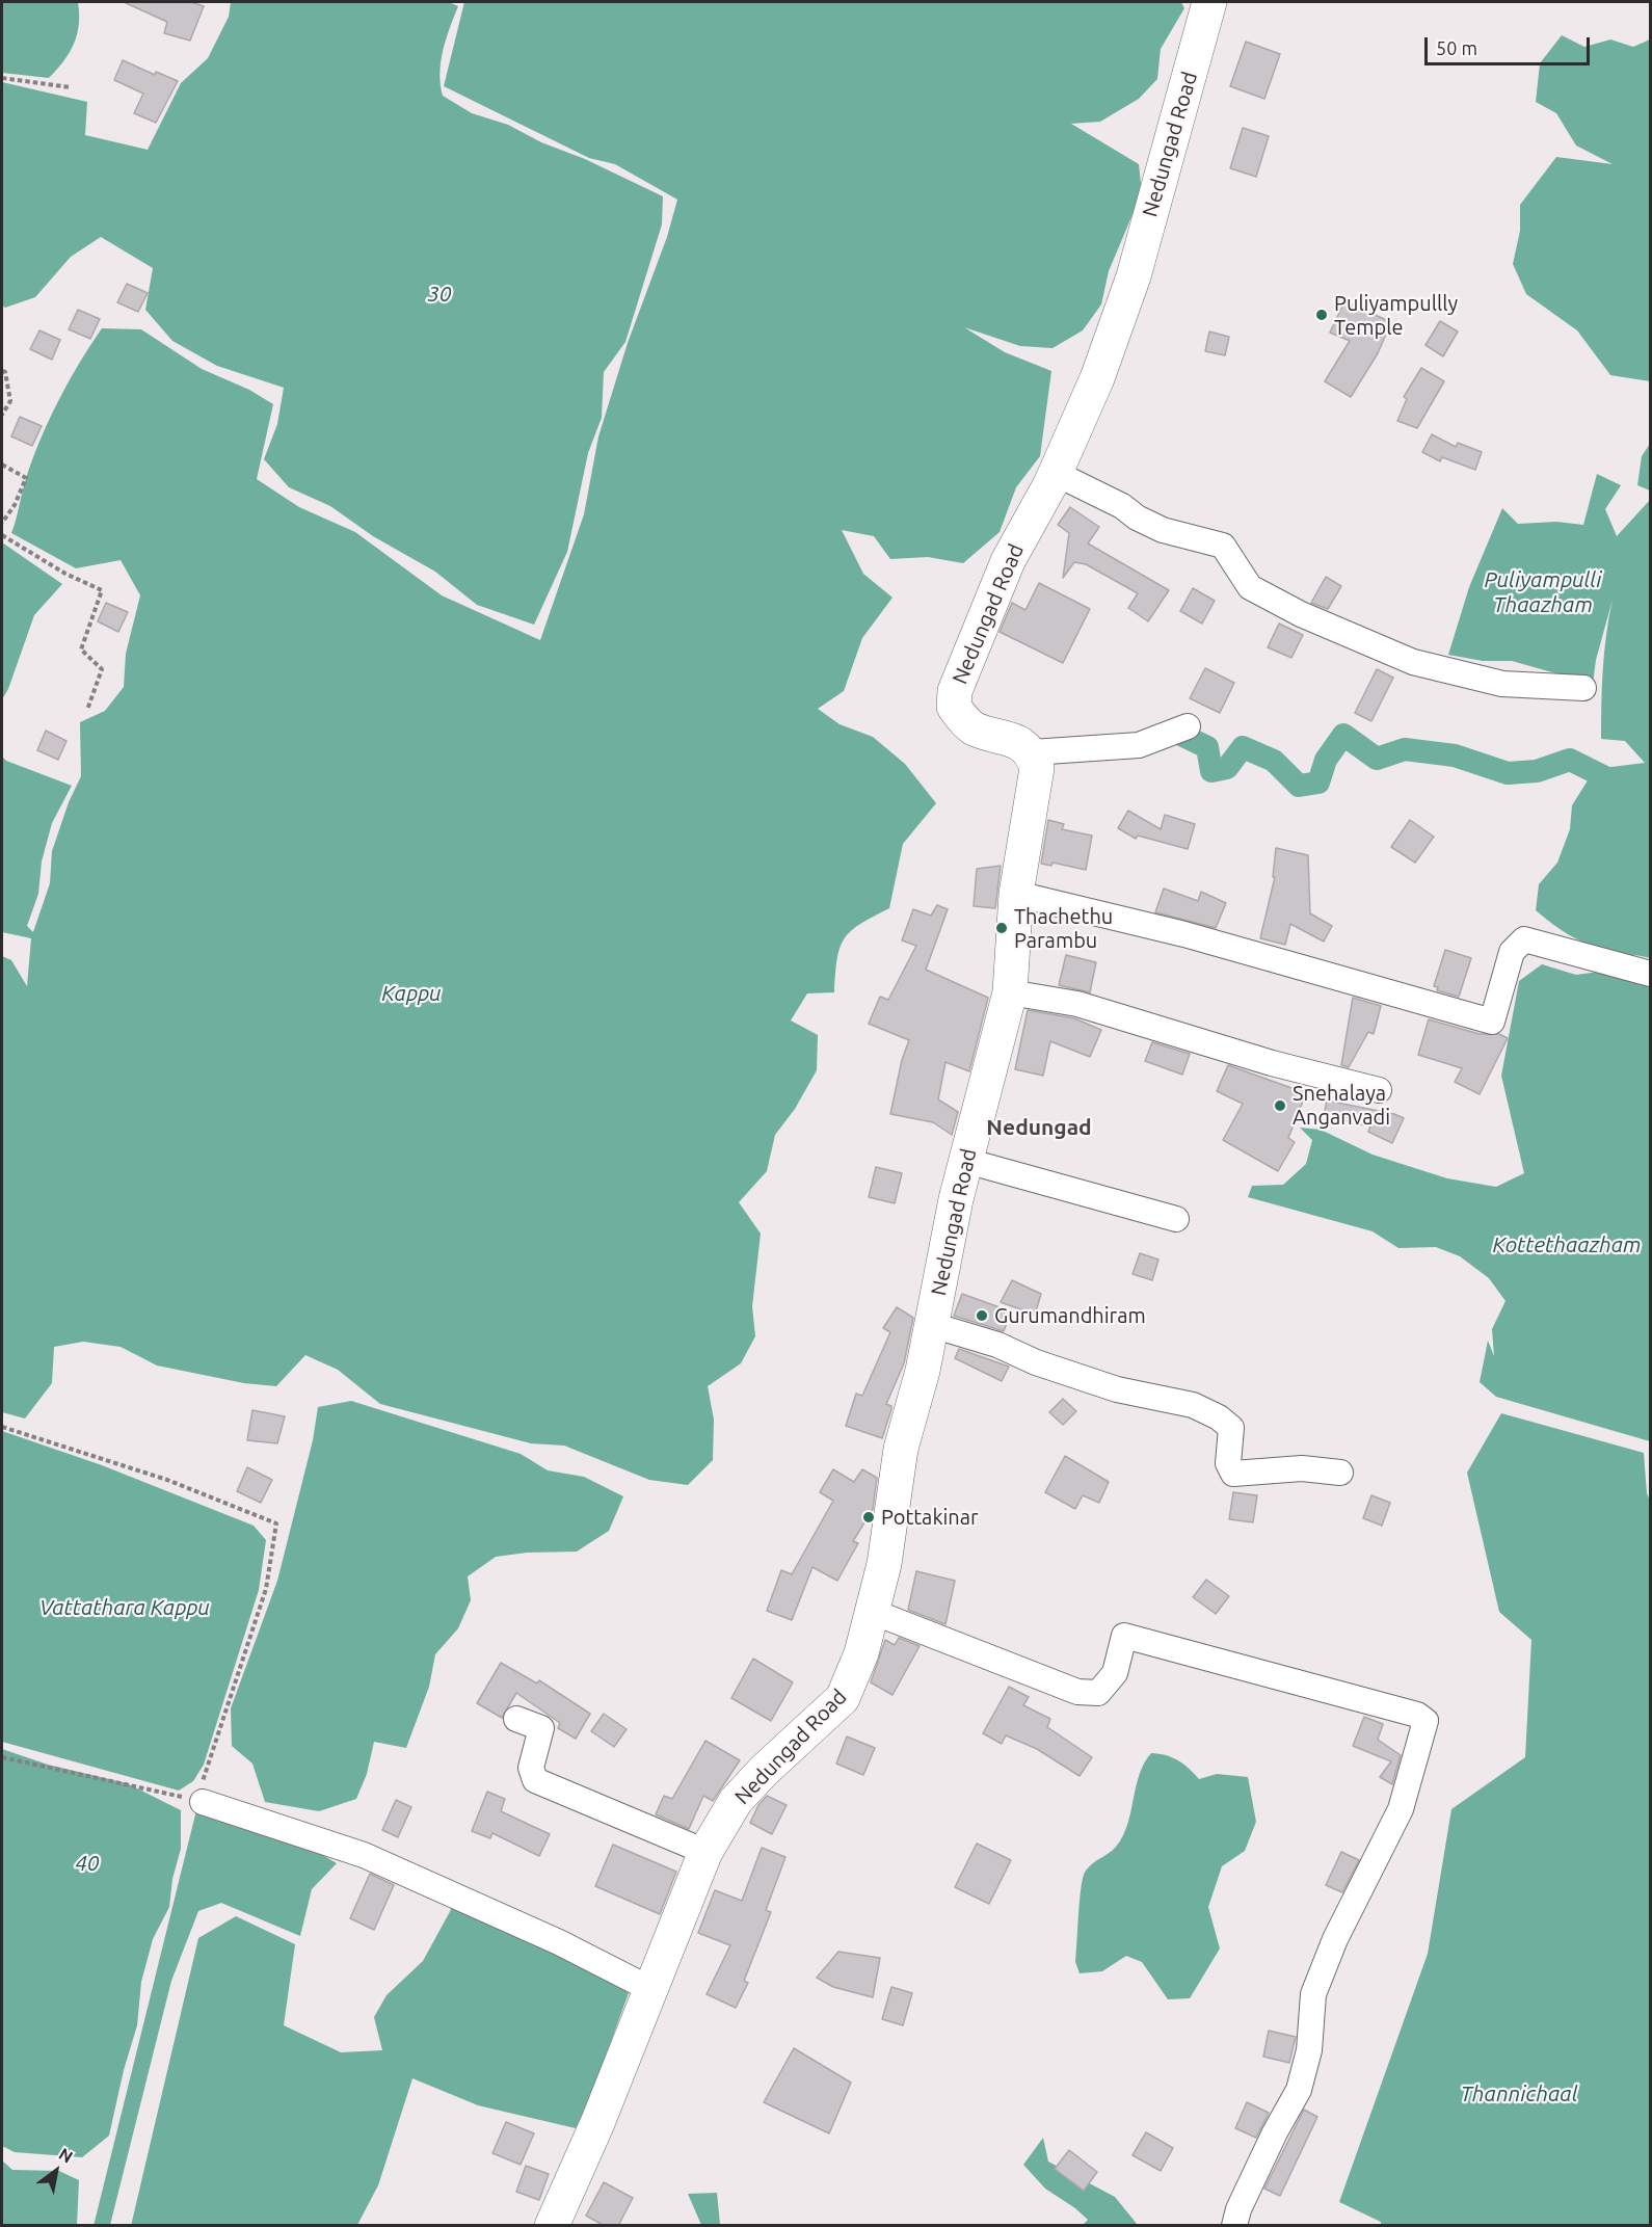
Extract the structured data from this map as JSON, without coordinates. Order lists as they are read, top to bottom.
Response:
{
  "streets": {
    "main road": ["Nedungad Road"]
  },
  "districts": ["Nedungad"],
  "water": [
    "30",
    "Puliyampulli Thaazham",
    "Kappu",
    "Kottethaazham",
    "Vattathara Kappu",
    "40",
    "Thannichaal"
  ],
  "places": [
    "Puliyampullly Temple",
    "Thachethu Parambu",
    "Snehalaya Anganvadi",
    "Gurumandhiram",
    "Pottakinar"
  ],
  "scale_bar": "50 m",
  "north": "top right"
}
